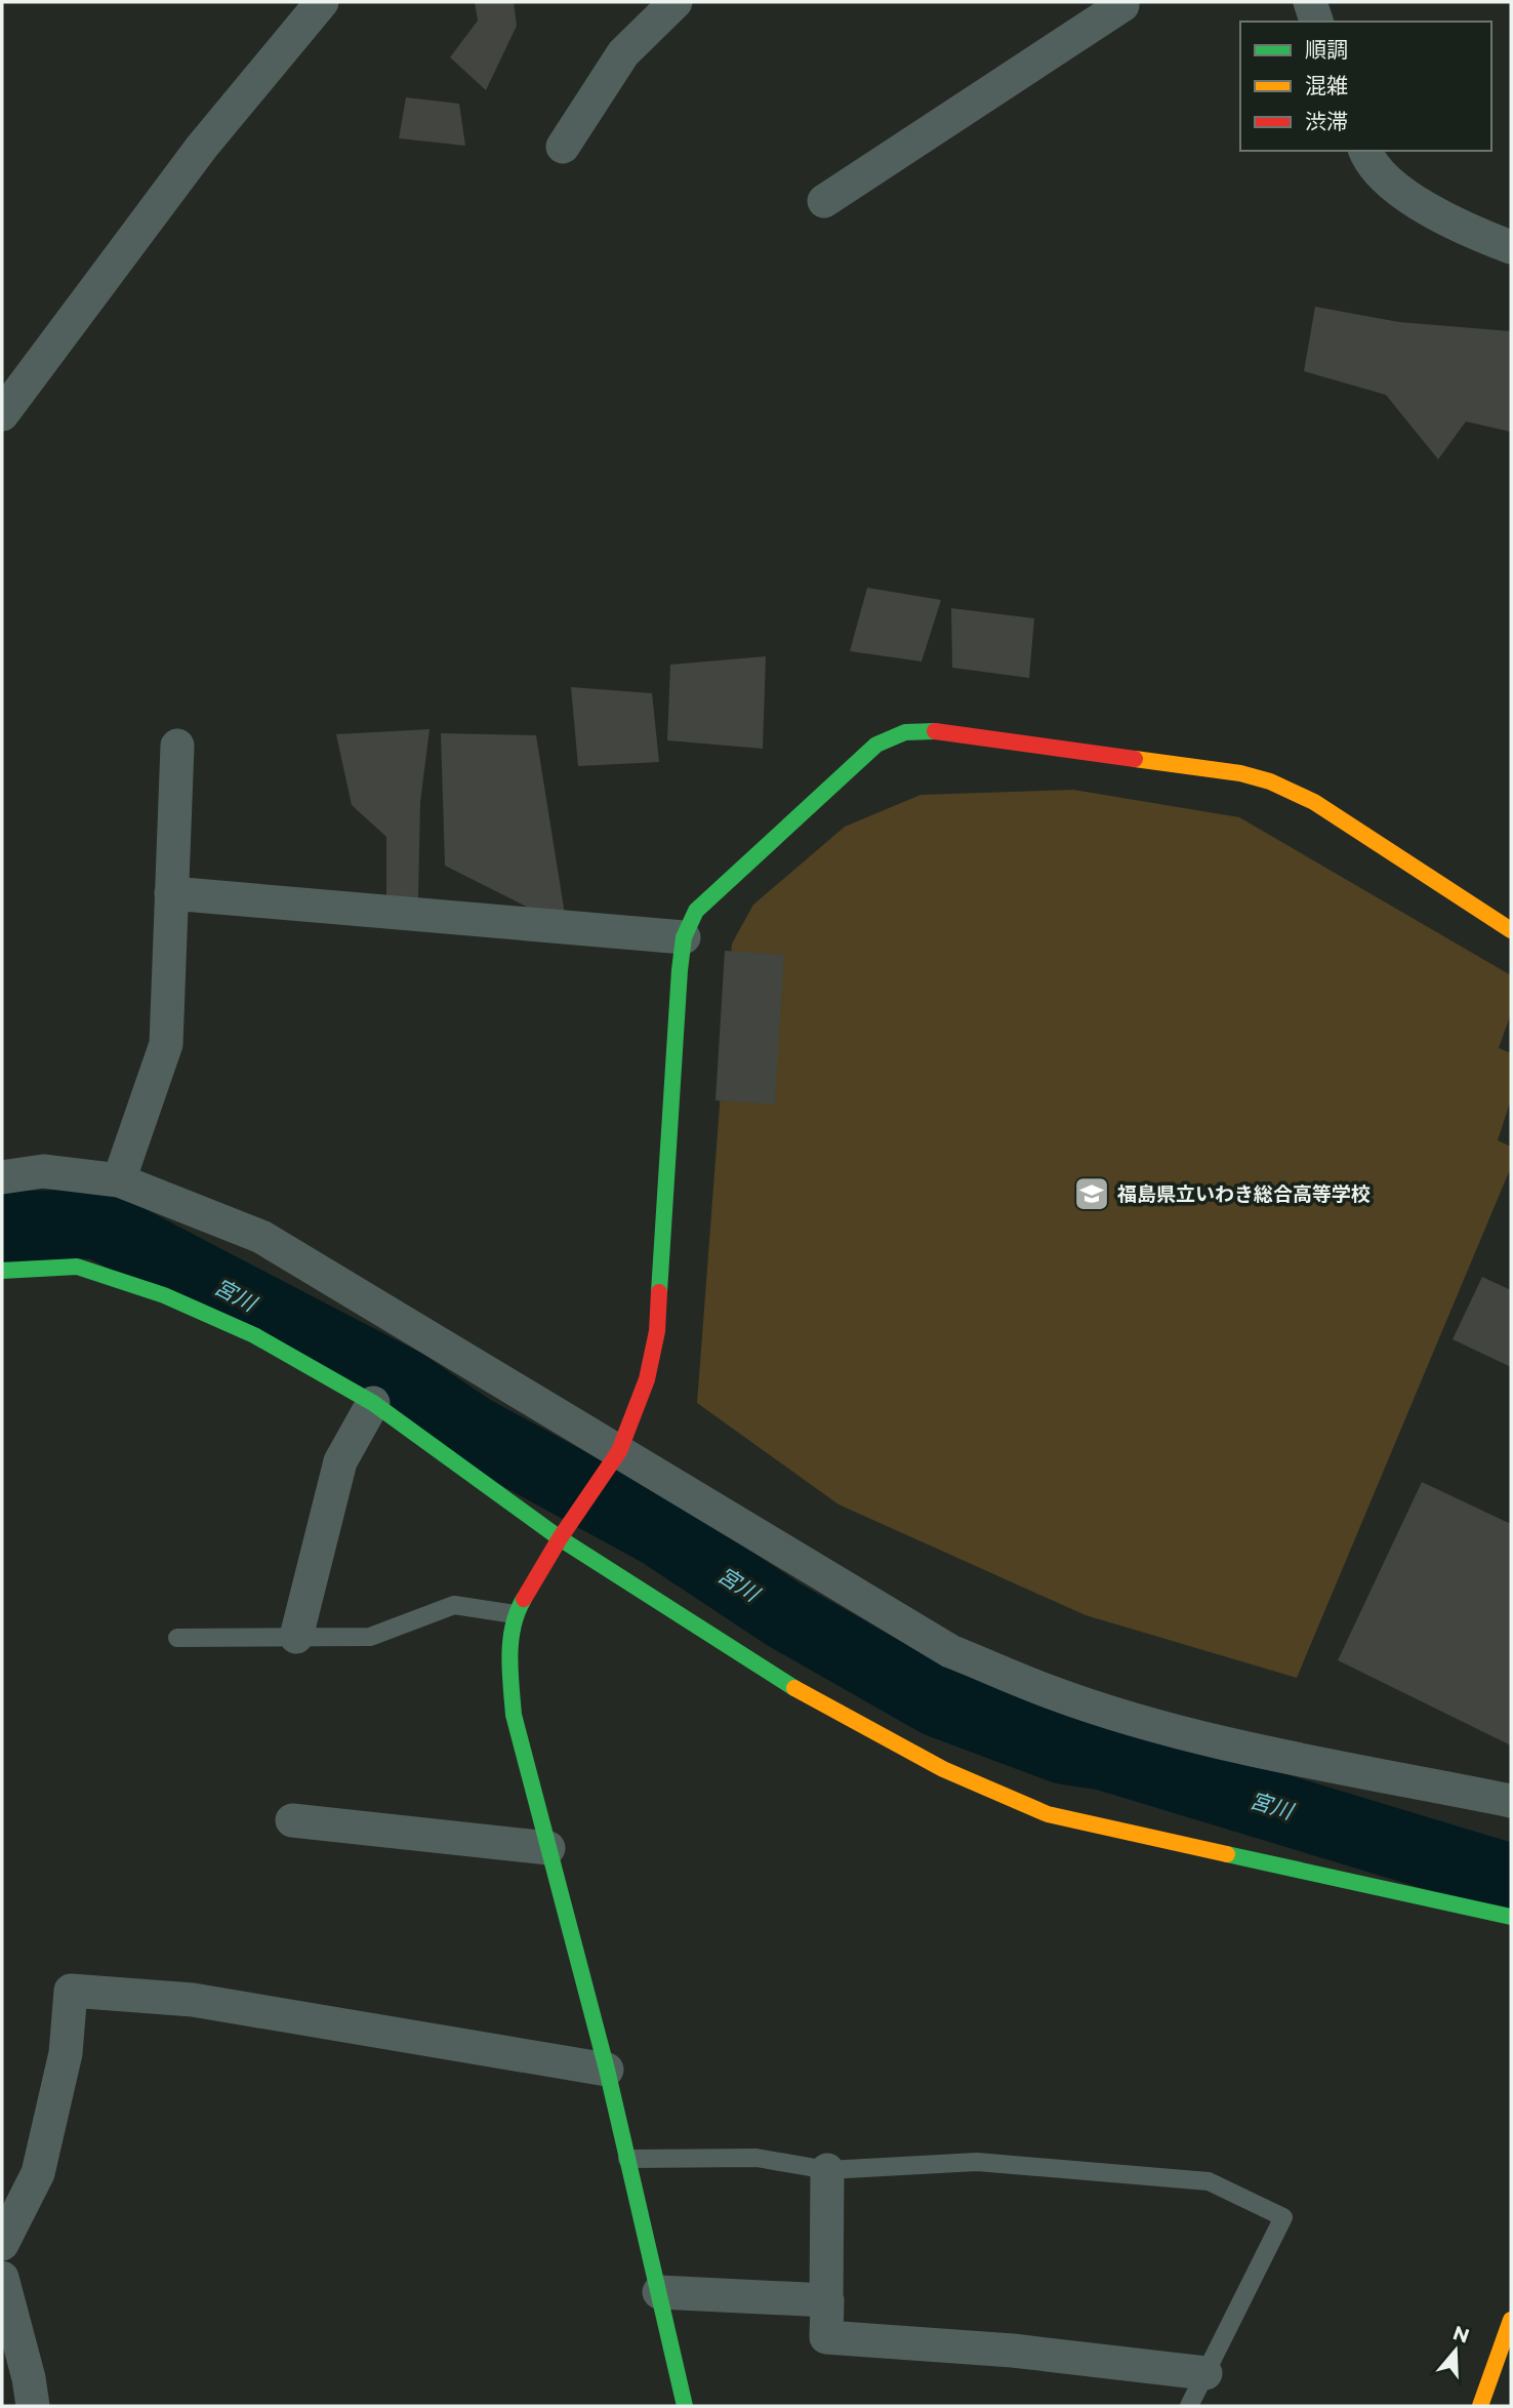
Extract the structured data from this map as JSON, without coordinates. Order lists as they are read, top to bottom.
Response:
{
  "water": ["宮川"],
  "places": {
    "school or university": ["福島県立いわき総合高等学校"]
  },
  "legend": ["順調", "混雑", "渋滞"],
  "north": "top"
}
